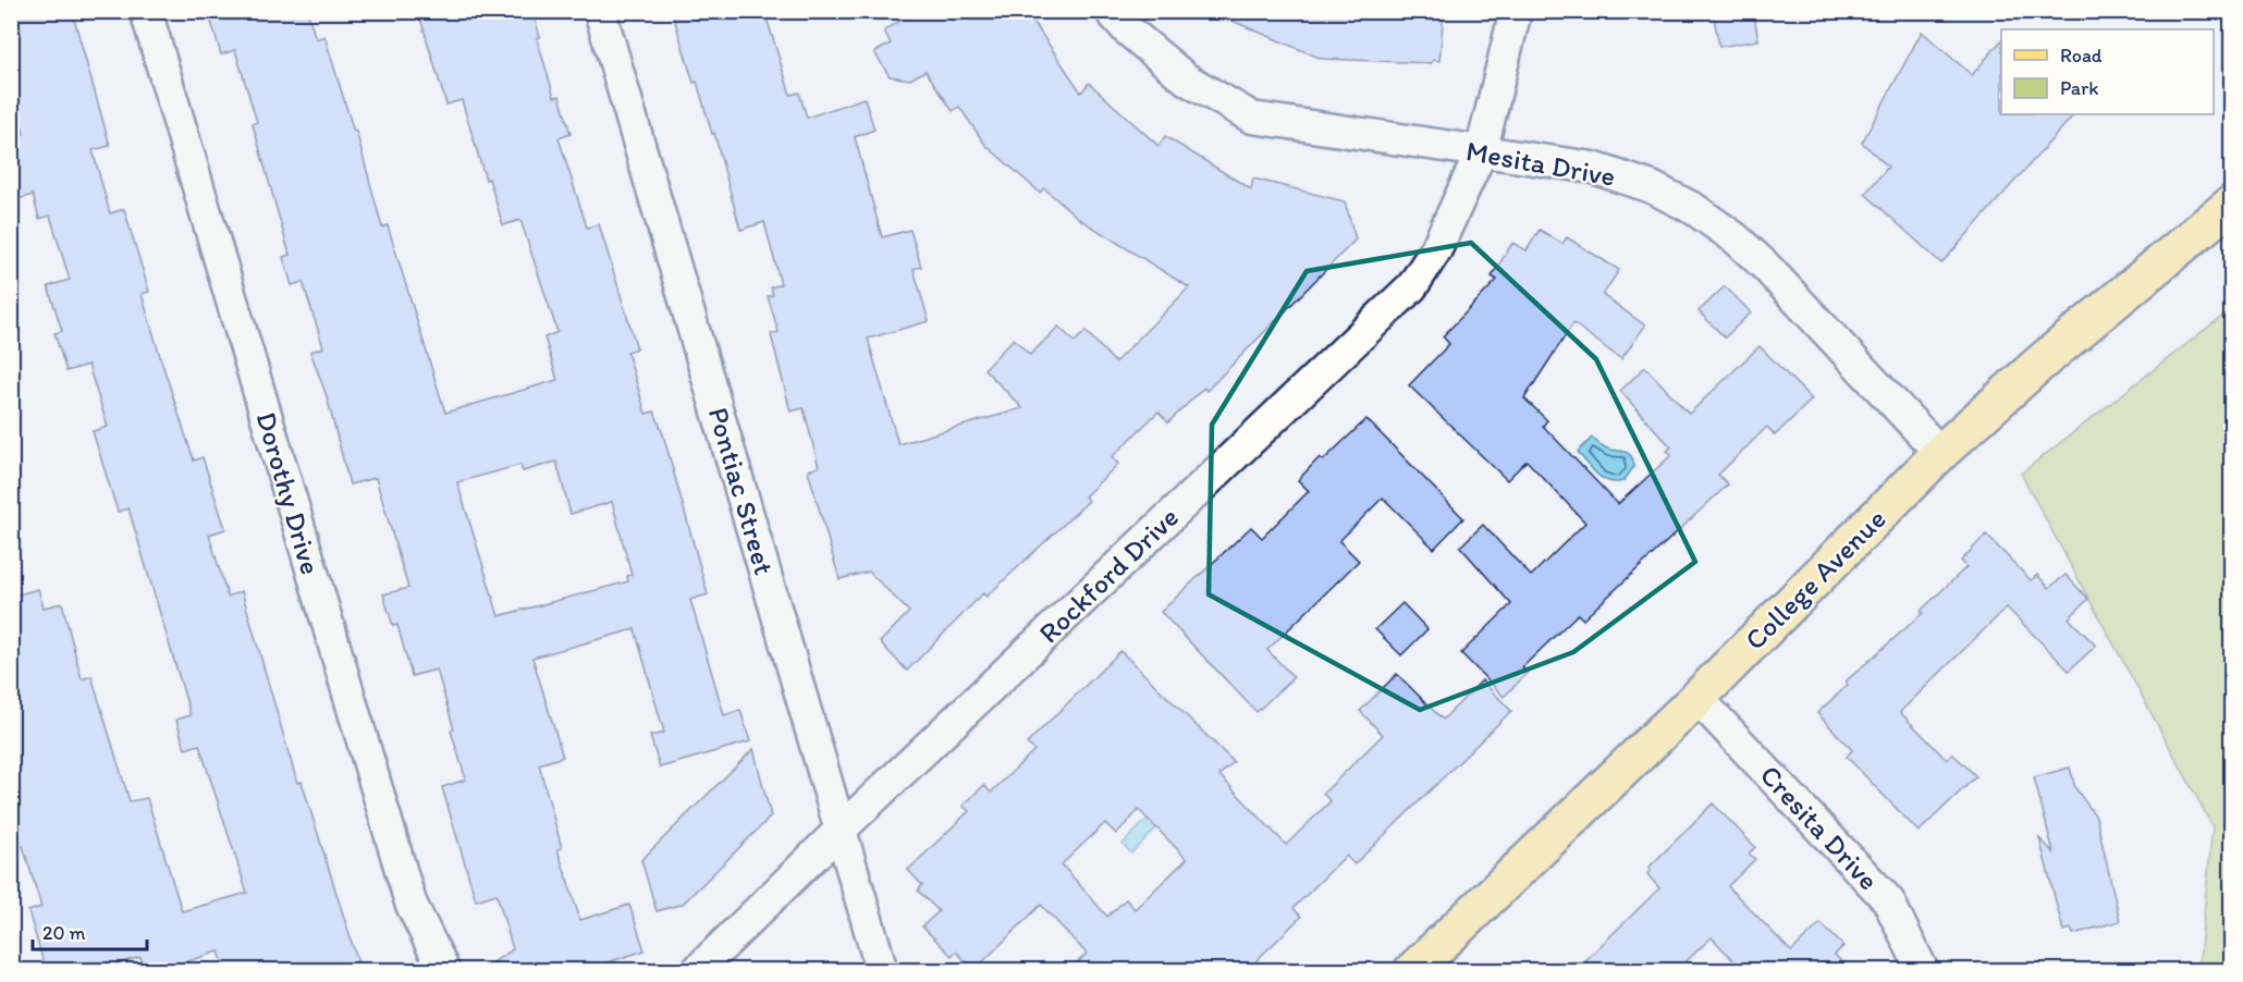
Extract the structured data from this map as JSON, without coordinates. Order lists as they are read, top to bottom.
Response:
{
  "streets": {
    "main road": ["College Avenue"],
    "street": [
      "Mesita Drive",
      "Pontiac Street",
      "Dorothy Drive",
      "Rockford Drive",
      "Cresita Drive"
    ]
  },
  "crossings": [
    ["Mesita Drive", "Rockford Drive"],
    ["Mesita Drive", "College Avenue"],
    ["Pontiac Street", "Rockford Drive"],
    ["College Avenue", "Cresita Drive"]
  ],
  "legend": ["Road", "Park"],
  "scale_bar": "20 m"
}
